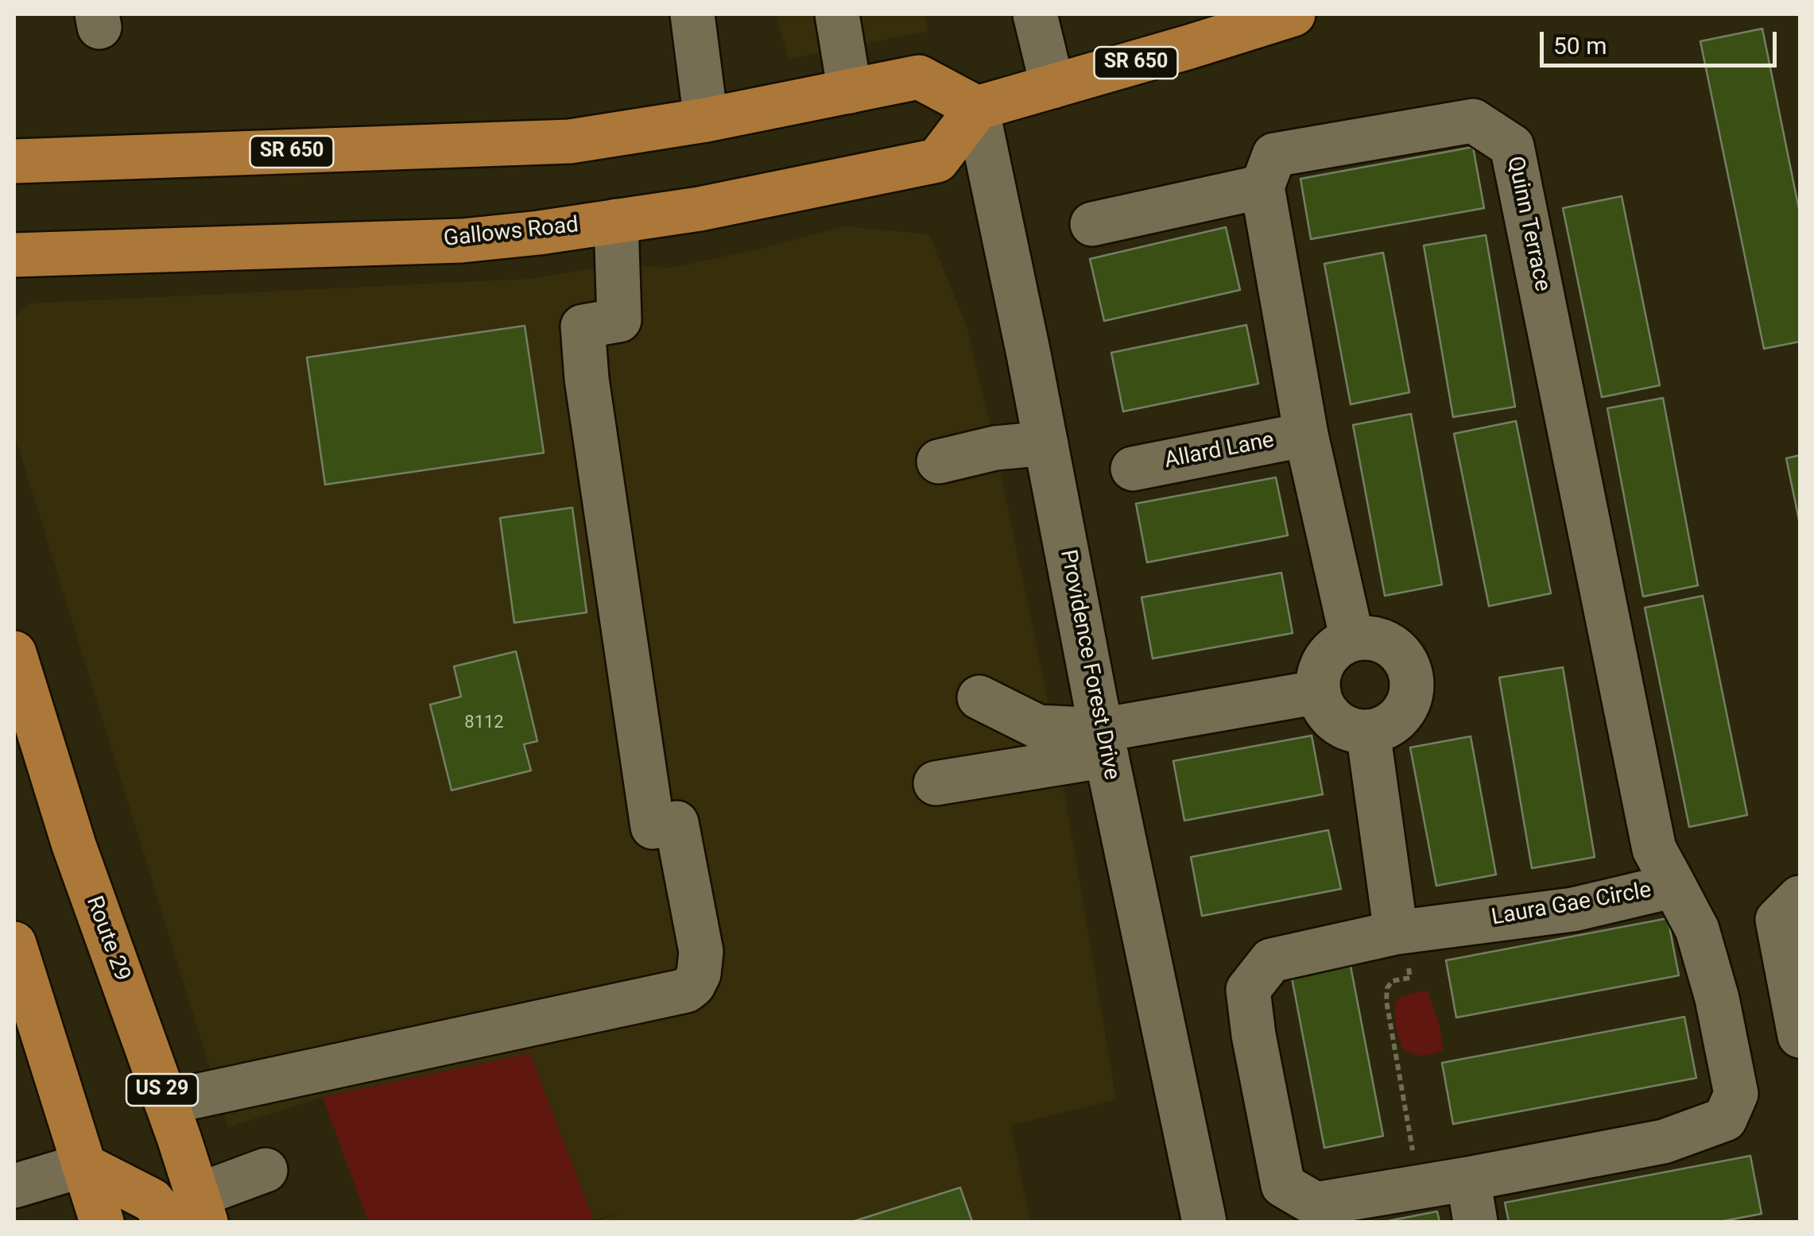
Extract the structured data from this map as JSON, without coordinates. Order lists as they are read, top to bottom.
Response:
{
  "streets": {
    "main road": [
      "SR 650",
      "Gallows Road",
      "Route 29",
      "US 29"
    ],
    "street": [
      "Quinn Terrace",
      "Allard Lane",
      "Providence Forest Drive",
      "Laura Gae Circle"
    ]
  },
  "crossings": [
    ["SR 650", "Gallows Road"],
    ["SR 650", "Providence Forest Drive"],
    ["Quinn Terrace", "Laura Gae Circle"],
    ["Gallows Road", "Providence Forest Drive"]
  ],
  "house_numbers": ["8112"],
  "scale_bar": "50 m"
}
